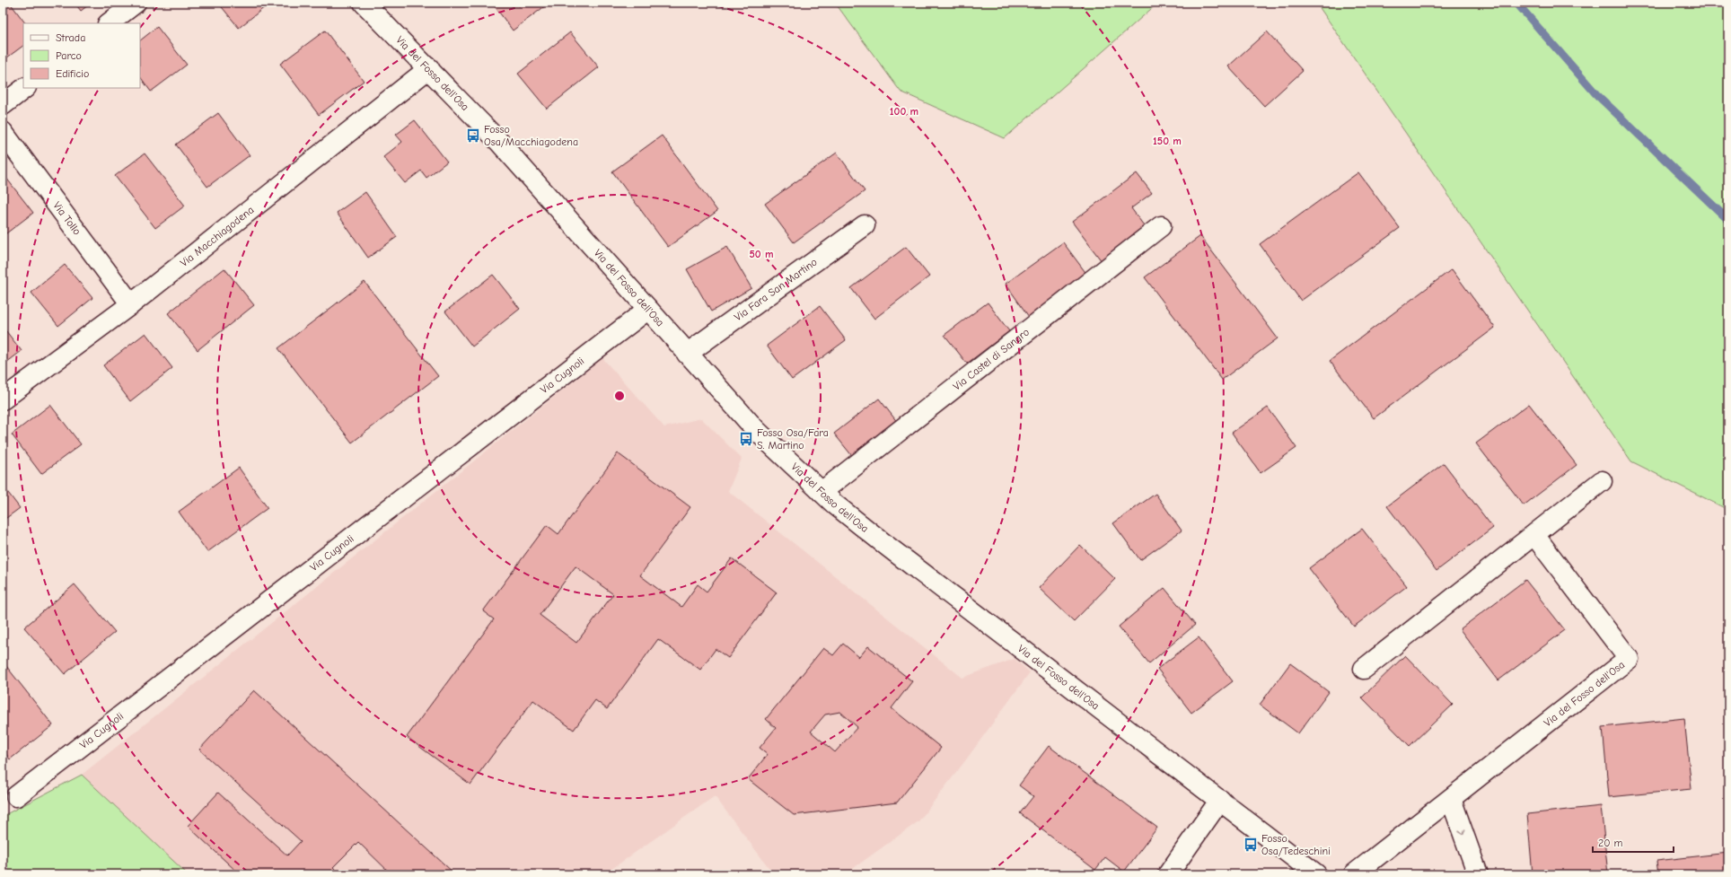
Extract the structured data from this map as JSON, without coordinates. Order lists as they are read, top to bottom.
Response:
{
  "streets": {
    "street": [
      "Via del Fosso dell'Osa",
      "Via Tollo",
      "Via Macchiagodena",
      "Via Fara San Martino",
      "Via Castel di Sangro",
      "Via Cugnoli"
    ]
  },
  "crossings": [
    ["Via del Fosso dell'Osa", "Via Macchiagodena"],
    ["Via del Fosso dell'Osa", "Via Fara San Martino"],
    ["Via del Fosso dell'Osa", "Via Castel di Sangro"],
    ["Via del Fosso dell'Osa", "Via Cugnoli"],
    ["Via Tollo", "Via Macchiagodena"]
  ],
  "places": {
    "bus stop": ["Fosso Osa/Macchiagodena", "Fosso Osa/Fara S. Martino", "Fosso Osa/Tedeschini"]
  },
  "legend": ["Strada", "Parco", "Edificio"],
  "scale_bar": "20 m",
  "rings": ["100 m", "150 m", "50 m"]
}
